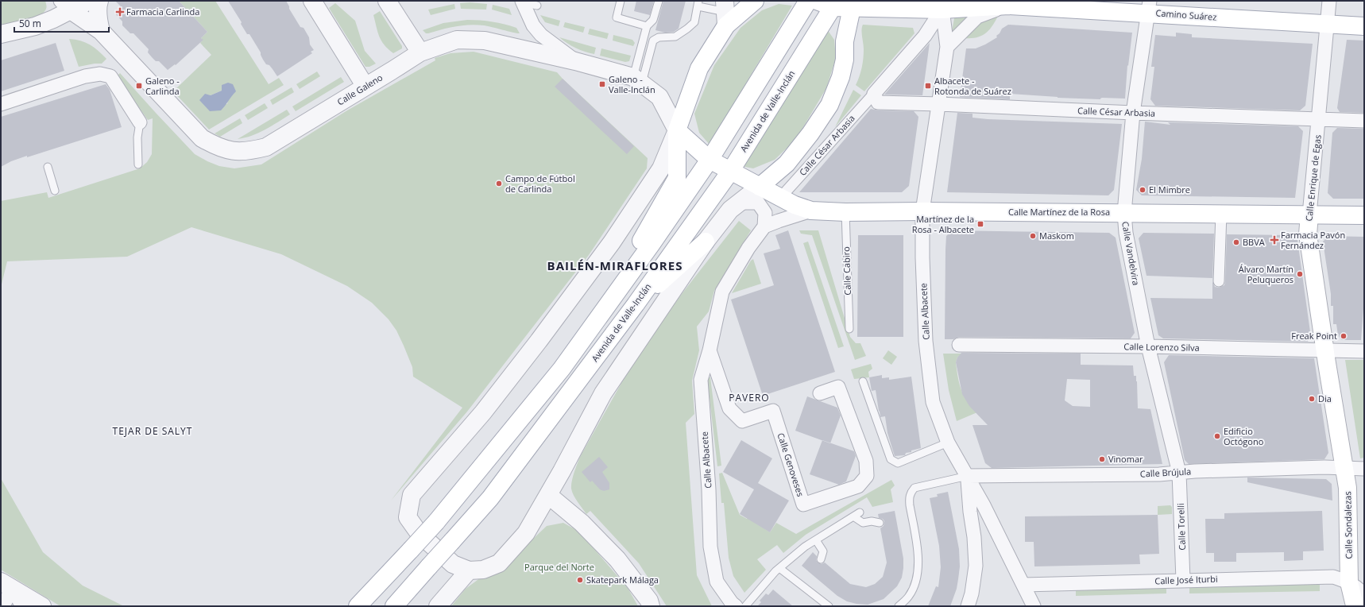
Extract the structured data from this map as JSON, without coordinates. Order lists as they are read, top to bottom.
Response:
{
  "streets": {
    "main road": [
      "Camino Suárez",
      "Avenida de Valle-Inclán",
      "Calle Enrique de Egas",
      "Calle Martínez de la Rosa",
      "Calle Sondalezas"
    ],
    "street": [
      "Calle Galeno",
      "Calle César Arbasia",
      "Calle Vandelvira",
      "Calle Albacete",
      "Calle Lorenzo Silva",
      "Calle Genoveses",
      "Calle Brújula",
      "Calle Torelli",
      "Calle José Iturbi"
    ],
    "lane": ["Calle Cabiro"]
  },
  "crossings": [
    ["Camino Suárez", "Avenida de Valle-Inclán"],
    ["Camino Suárez", "Calle César Arbasia"],
    ["Camino Suárez", "Calle Enrique de Egas"],
    ["Camino Suárez", "Calle Vandelvira"],
    ["Camino Suárez", "Calle Albacete"],
    ["Calle Galeno", "Calle Martínez de la Rosa"],
    ["Avenida de Valle-Inclán", "Calle Martínez de la Rosa"],
    ["Calle César Arbasia", "Calle Enrique de Egas"],
    ["Calle César Arbasia", "Calle Martínez de la Rosa"],
    ["Calle César Arbasia", "Calle Vandelvira"],
    ["Calle César Arbasia", "Calle Albacete"],
    ["Calle Enrique de Egas", "Calle Martínez de la Rosa"],
    ["Calle Enrique de Egas", "Calle Lorenzo Silva"],
    ["Calle Enrique de Egas", "Calle Brújula"],
    ["Calle Enrique de Egas", "Calle Sondalezas"],
    ["Calle Martínez de la Rosa", "Calle Vandelvira"],
    ["Calle Martínez de la Rosa", "Calle Cabiro"],
    ["Calle Martínez de la Rosa", "Calle Albacete"],
    ["Calle Vandelvira", "Calle Lorenzo Silva"],
    ["Calle Vandelvira", "Calle Brújula"],
    ["Calle Vandelvira", "Calle Torelli"],
    ["Calle Albacete", "Calle Genoveses"],
    ["Calle Albacete", "Calle Brújula"],
    ["Calle Brújula", "Calle Sondalezas"],
    ["Calle Brújula", "Calle Torelli"],
    ["Calle Sondalezas", "Calle José Iturbi"],
    ["Calle Torelli", "Calle José Iturbi"]
  ],
  "districts": ["BAILÉN-MIRAFLORES", "PAVERO", "TEJAR DE SALYT"],
  "parks": ["Parque del Norte"],
  "places": {
    "health": ["Farmacia Carlinda", "Farmacia Pavón Fernández"],
    "transit": [
      "Galeno - Valle-Inclán",
      "Galeno - Carlinda",
      "Albacete - Rotonda de Suárez",
      "Martínez de la Rosa - Albacete"
    ],
    "other": [
      "Campo de Fútbol de Carlinda",
      "El Mimbre",
      "Maskom",
      "BBVA",
      "Álvaro Martín Peluqueros",
      "Freak Point",
      "Dia",
      "Edificio Octógono",
      "Vinomar",
      "Skatepark Málaga"
    ]
  },
  "scale_bar": "50 m"
}
